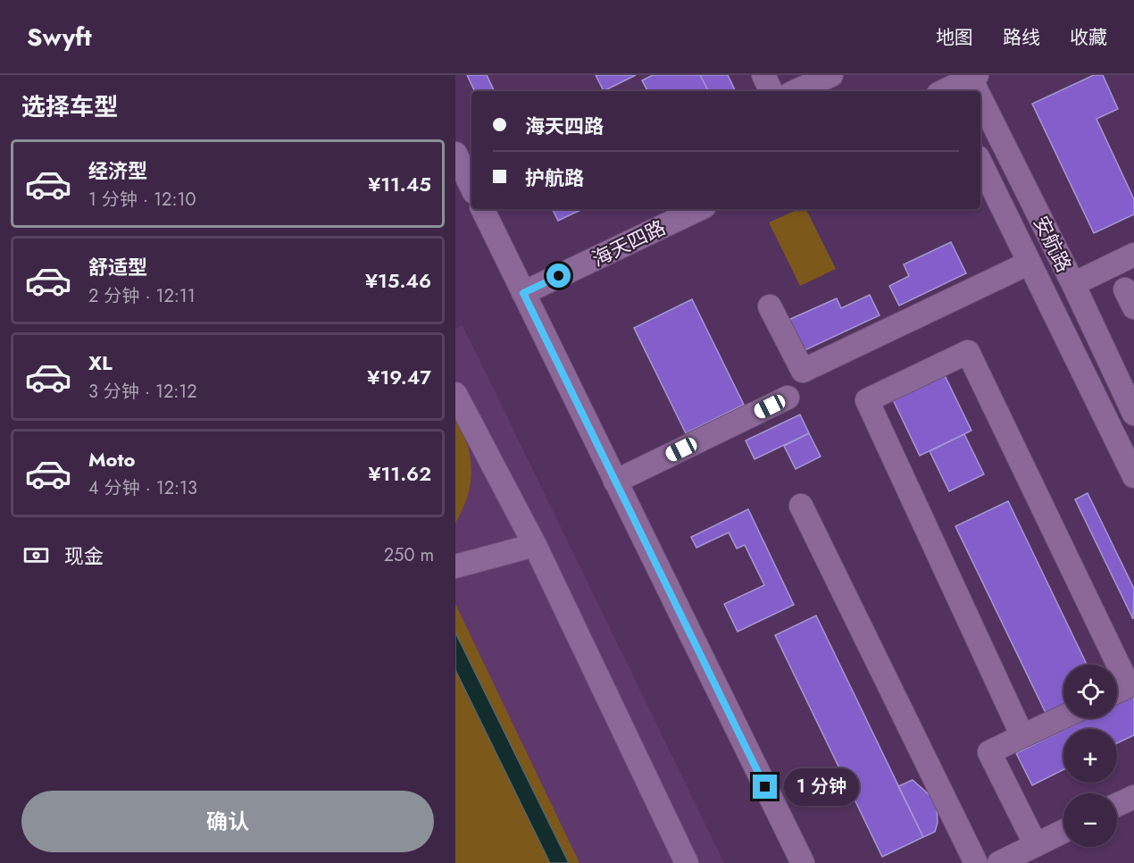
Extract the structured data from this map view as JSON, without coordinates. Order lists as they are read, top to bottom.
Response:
{
  "streets": {
    "street": ["海天四路", "安航路"]
  },
  "page": {
    "header": "Swyft",
    "nav": ["地图", "路线", "收藏"],
    "heading": "选择车型",
    "banner": ["海天四路", "护航路"],
    "list": [
      {
        "name": "经济型",
        "note": "1 分钟 · 12:10",
        "value": "¥11.45"
      },
      {
        "name": "舒适型",
        "note": "2 分钟 · 12:11",
        "value": "¥15.46"
      },
      {
        "name": "XL",
        "note": "3 分钟 · 12:12",
        "value": "¥19.47"
      },
      {
        "name": "Moto",
        "note": "4 分钟 · 12:13",
        "value": "¥11.62"
      }
    ],
    "pay": ["现金", "250 m"],
    "map_buttons": ["+", "−"],
    "bubble": "1 分钟",
    "buttons": "确认"
  }
}
